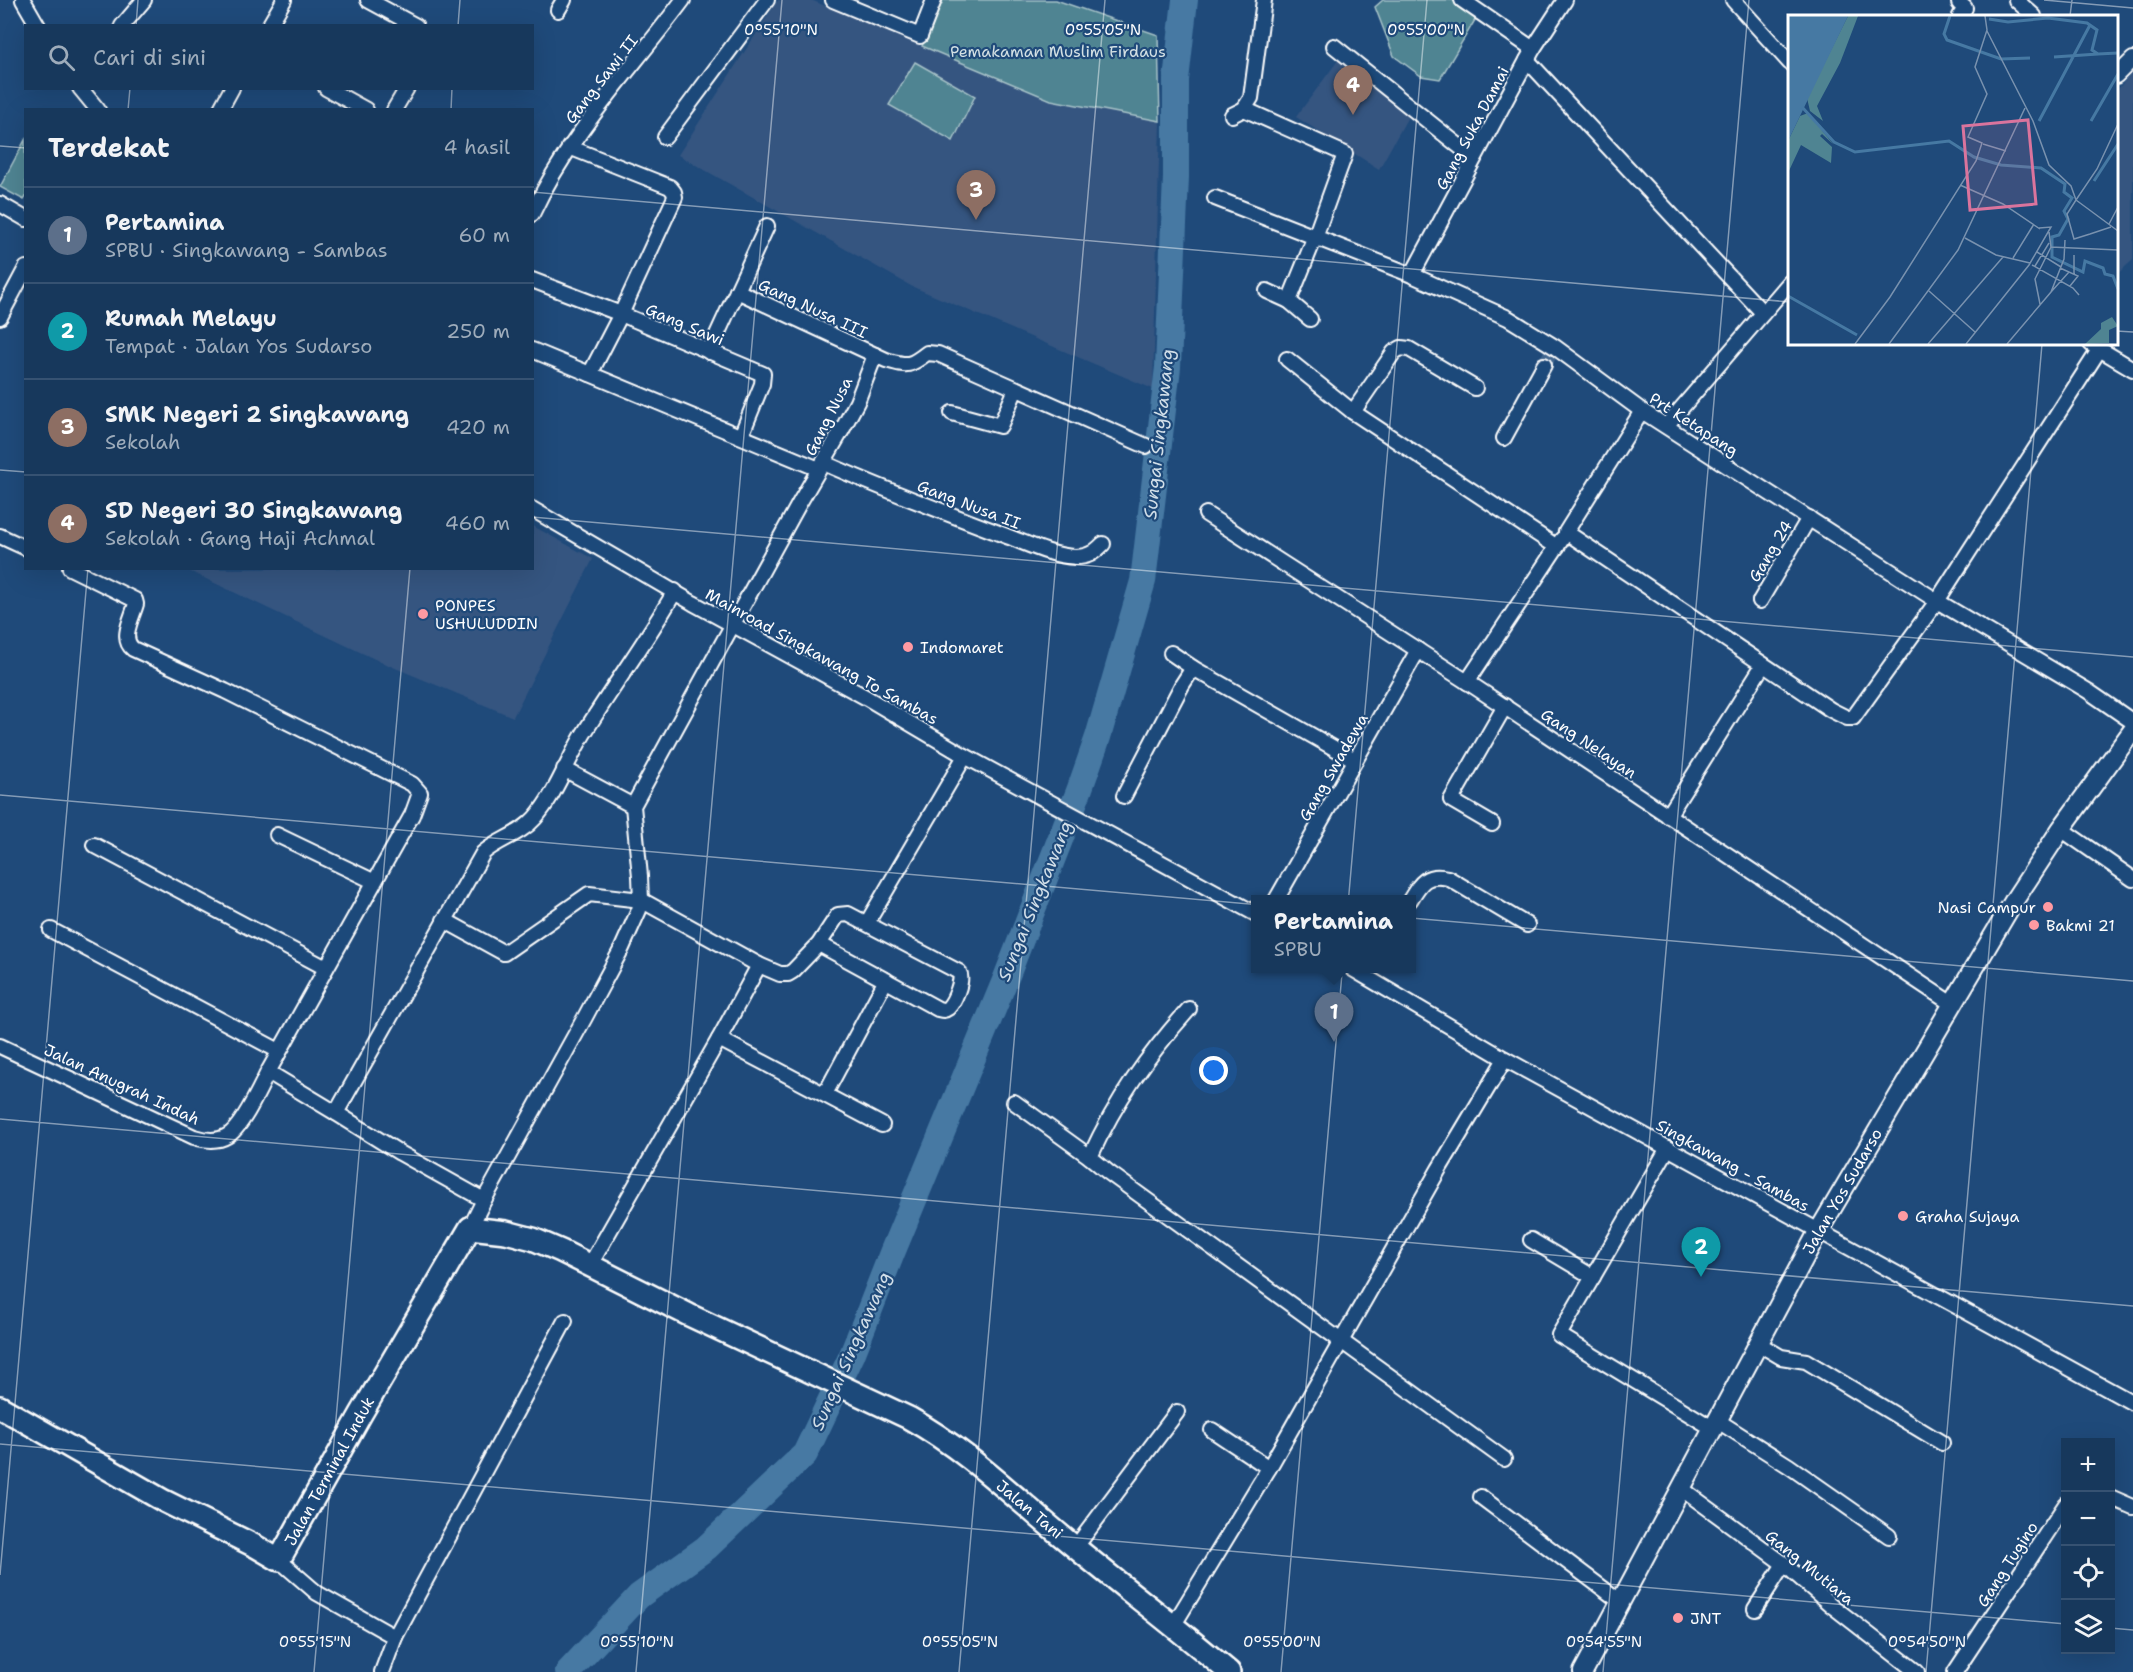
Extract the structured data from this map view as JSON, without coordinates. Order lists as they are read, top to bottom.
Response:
{
  "streets": {
    "highway": ["Jalan Terminal Induk", "Jalan Tani"],
    "main road": ["Jalan Yos Sudarso"],
    "street": [
      "Gang Sawi II",
      "Gang Suka Damai",
      "Gang Nusa III",
      "Gang Sawi",
      "Gang Nusa",
      "Prt Ketapang",
      "Gang Nusa II",
      "Gang 24",
      "Mainroad Singkawang To Sambas",
      "Gang Nelayan",
      "Gang Swadewa",
      "Jalan Anugrah Indah",
      "Singkawang - Sambas",
      "Gang Tugino",
      "Gang Mutiara"
    ]
  },
  "crossings": [
    ["Gang Suka Damai", "Prt Ketapang"],
    ["Gang Nusa III", "Gang Nusa"],
    ["Gang Sawi", "Gang Nusa II"],
    ["Gang Nusa", "Gang Nusa II"],
    ["Gang Nusa", "Mainroad Singkawang To Sambas"],
    ["Prt Ketapang", "Gang 24"],
    ["Gang Nelayan", "Gang Swadewa"],
    ["Gang Nelayan", "Jalan Yos Sudarso"],
    ["Singkawang - Sambas", "Jalan Yos Sudarso"],
    ["Jalan Yos Sudarso", "Gang Mutiara"],
    ["Jalan Terminal Induk", "Jalan Tani"]
  ],
  "water": ["Sungai Singkawang"],
  "parks": ["Pemakaman Muslim Firdaus"],
  "places": [
    "PONPES USHULUDDIN",
    "Indomaret",
    "Nasi Campur",
    "Bakmi 21",
    "Graha Sujaya",
    "JNT"
  ],
  "page": {
    "search": "Cari di sini",
    "pins": [
      "4",
      "3",
      "1",
      "2"
    ],
    "heading": ["Terdekat", "4 hasil"],
    "list": [
      {
        "mark": "1",
        "name": "Pertamina",
        "note": "SPBU · Singkawang - Sambas",
        "value": "60 m"
      },
      {
        "mark": "2",
        "name": "Rumah Melayu",
        "note": "Tempat · Jalan Yos Sudarso",
        "value": "250 m"
      },
      {
        "mark": "3",
        "name": "SMK Negeri 2 Singkawang",
        "note": "Sekolah",
        "value": "420 m"
      },
      {
        "mark": "4",
        "name": "SD Negeri 30 Singkawang",
        "note": "Sekolah · Gang Haji Achmal",
        "value": "460 m"
      }
    ],
    "popup": ["Pertamina", "SPBU"],
    "map_buttons": ["+", "−"]
  },
  "coordinates": [
    "0°55'05\"N",
    "0°55'10\"N",
    "0°55'00\"N",
    "0°55'15\"N",
    "0°54'55\"N",
    "0°54'50\"N"
  ]
}
